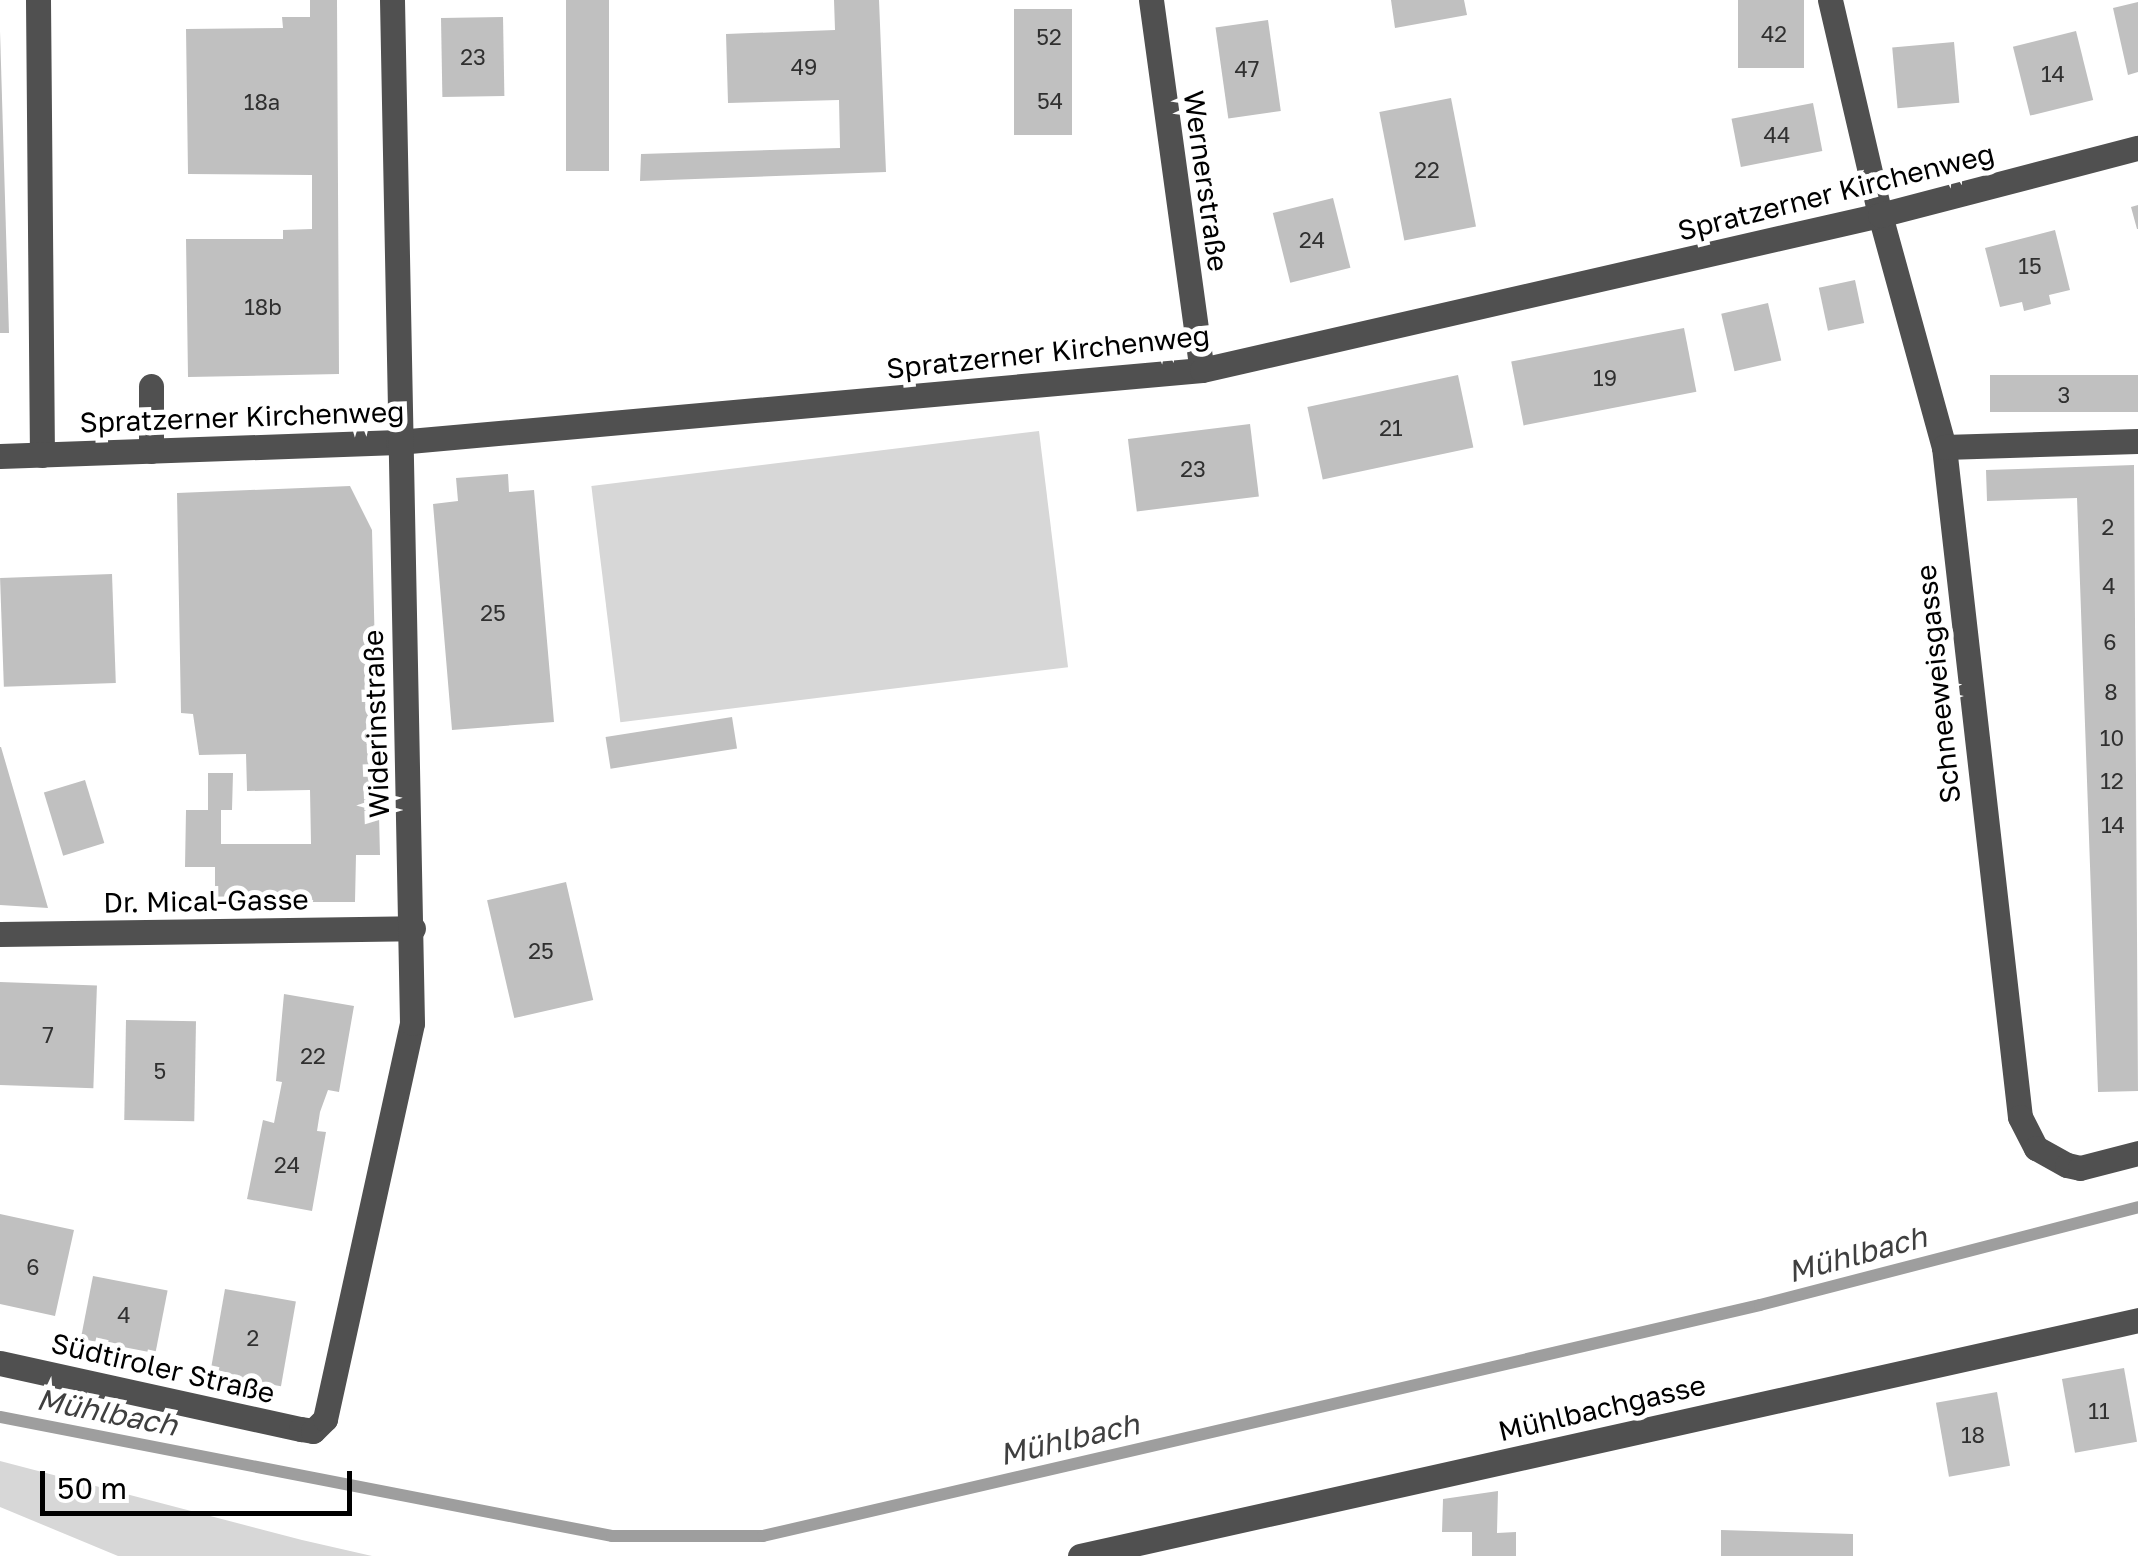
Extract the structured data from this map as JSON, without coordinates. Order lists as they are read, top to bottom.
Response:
{
  "streets": {
    "street": [
      "Wernerstraße",
      "Spratzerner Kirchenweg",
      "Schneeweisgasse",
      "Widerinstraße",
      "Dr. Mical-Gasse",
      "Südtiroler Straße",
      "Mühlbachgasse"
    ]
  },
  "crossings": [
    ["Wernerstraße", "Spratzerner Kirchenweg"],
    ["Spratzerner Kirchenweg", "Schneeweisgasse"],
    ["Spratzerner Kirchenweg", "Widerinstraße"],
    ["Widerinstraße", "Dr. Mical-Gasse"],
    ["Widerinstraße", "Südtiroler Straße"]
  ],
  "water": ["Mühlbach"],
  "house_numbers": [
    "42",
    "52",
    "23",
    "49",
    "47",
    "14",
    "54",
    "18a",
    "44",
    "22",
    "24",
    "15",
    "18b",
    "19",
    "3",
    "21",
    "23",
    "2",
    "4",
    "25",
    "6",
    "8",
    "10",
    "12",
    "14",
    "25",
    "7",
    "22",
    "5",
    "24",
    "6",
    "4",
    "2",
    "11",
    "18"
  ],
  "scale_bar": "50 m"
}
